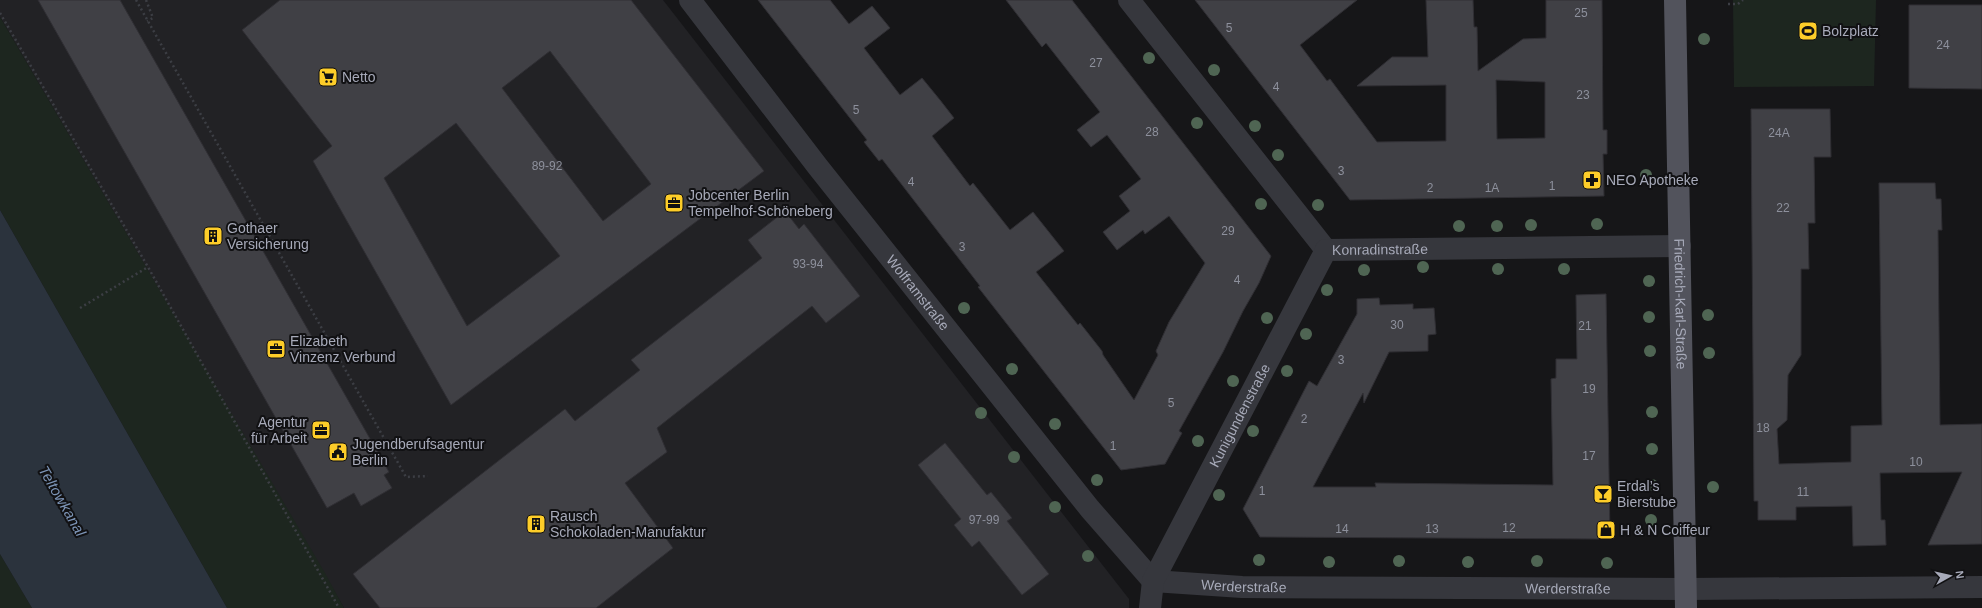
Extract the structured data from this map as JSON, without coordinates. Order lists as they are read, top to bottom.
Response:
{
  "streets": {
    "main road": ["Friedrich-Karl-Straße"],
    "street": [
      "Konradinstraße",
      "Wolframstraße",
      "Kunigundenstraße",
      "Werderstraße"
    ]
  },
  "crossings": [
    ["Konradinstraße", "Friedrich-Karl-Straße"],
    ["Konradinstraße", "Kunigundenstraße"],
    ["Wolframstraße", "Kunigundenstraße"],
    ["Wolframstraße", "Werderstraße"],
    ["Friedrich-Karl-Straße", "Werderstraße"],
    ["Kunigundenstraße", "Werderstraße"]
  ],
  "water": ["Teltowkanal"],
  "places": {
    "sports": ["Bolzplatz"],
    "supermarket": ["Netto"],
    "pharmacy": ["NEO Apotheke"],
    "office": ["Jobcenter Berlin Tempelhof-Schöneberg", "Elizabeth Vinzenz Verbund", "Agentur für Arbeit"],
    "building": ["Gothaer Versicherung", "Rausch Schokoladen-Manufaktur"],
    "public building": ["Jugendberufsagentur Berlin"],
    "bar": ["Erdal’s Bierstube"],
    "shop": ["H & N Coiffeur"]
  },
  "house_numbers": [
    "25",
    "5",
    "24",
    "27",
    "4",
    "23",
    "5",
    "28",
    "24A",
    "89-92",
    "3",
    "4",
    "1",
    "2",
    "1A",
    "22",
    "29",
    "3",
    "93-94",
    "4",
    "30",
    "21",
    "3",
    "19",
    "5",
    "2",
    "18",
    "1",
    "17",
    "10",
    "1",
    "11",
    "97-99",
    "12",
    "14",
    "13"
  ],
  "north": "right"
}
